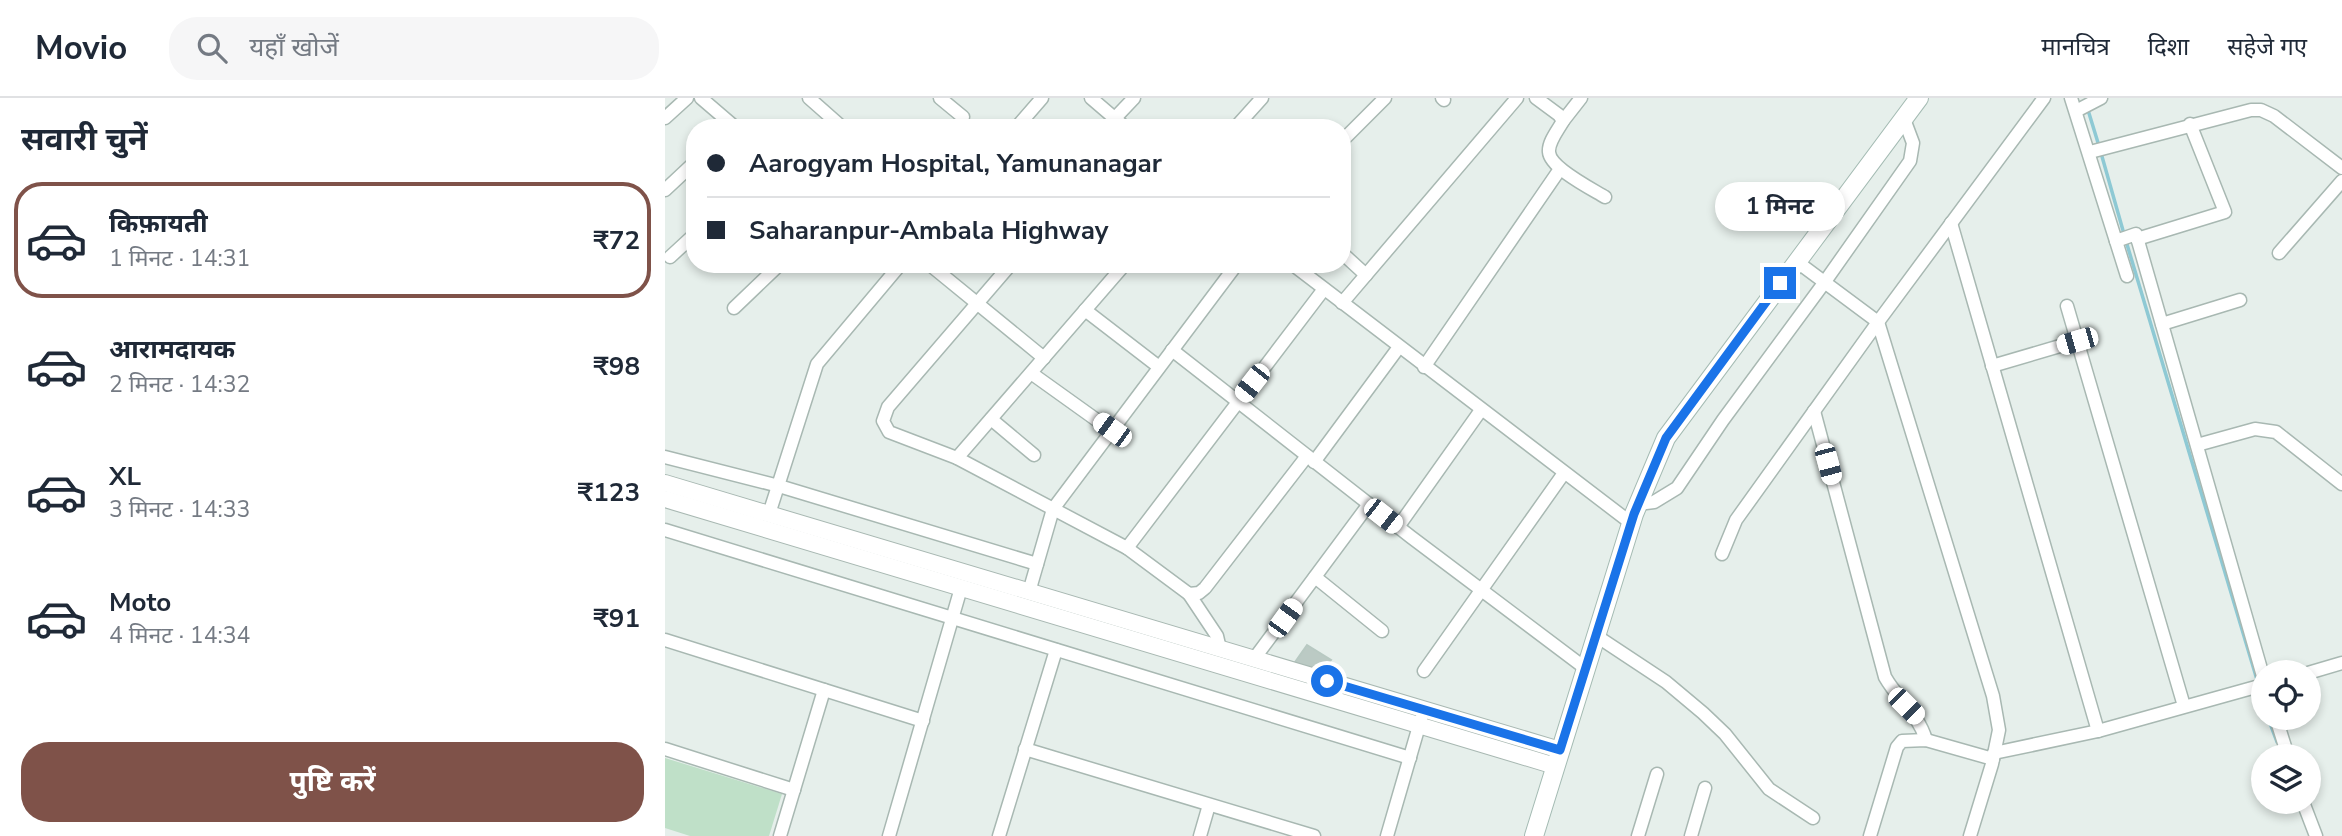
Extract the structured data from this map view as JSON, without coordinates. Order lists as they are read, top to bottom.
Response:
{
  "page": {
    "header": "Movio",
    "search": "यहाँ खोजें",
    "nav": ["मानचित्र", "दिशा", "सहेजे गए"],
    "heading": "सवारी चुनें",
    "banner": ["Aarogyam Hospital, Yamunanagar", "Saharanpur-Ambala Highway"],
    "list": [
      {
        "name": "किफ़ायती",
        "note": "1 मिनट · 14:31",
        "value": "₹72"
      },
      {
        "name": "आरामदायक",
        "note": "2 मिनट · 14:32",
        "value": "₹98"
      },
      {
        "name": "XL",
        "note": "3 मिनट · 14:33",
        "value": "₹123"
      },
      {
        "name": "Moto",
        "note": "4 मिनट · 14:34",
        "value": "₹91"
      }
    ],
    "bubble": "1 मिनट",
    "buttons": "पुष्टि करें"
  }
}
